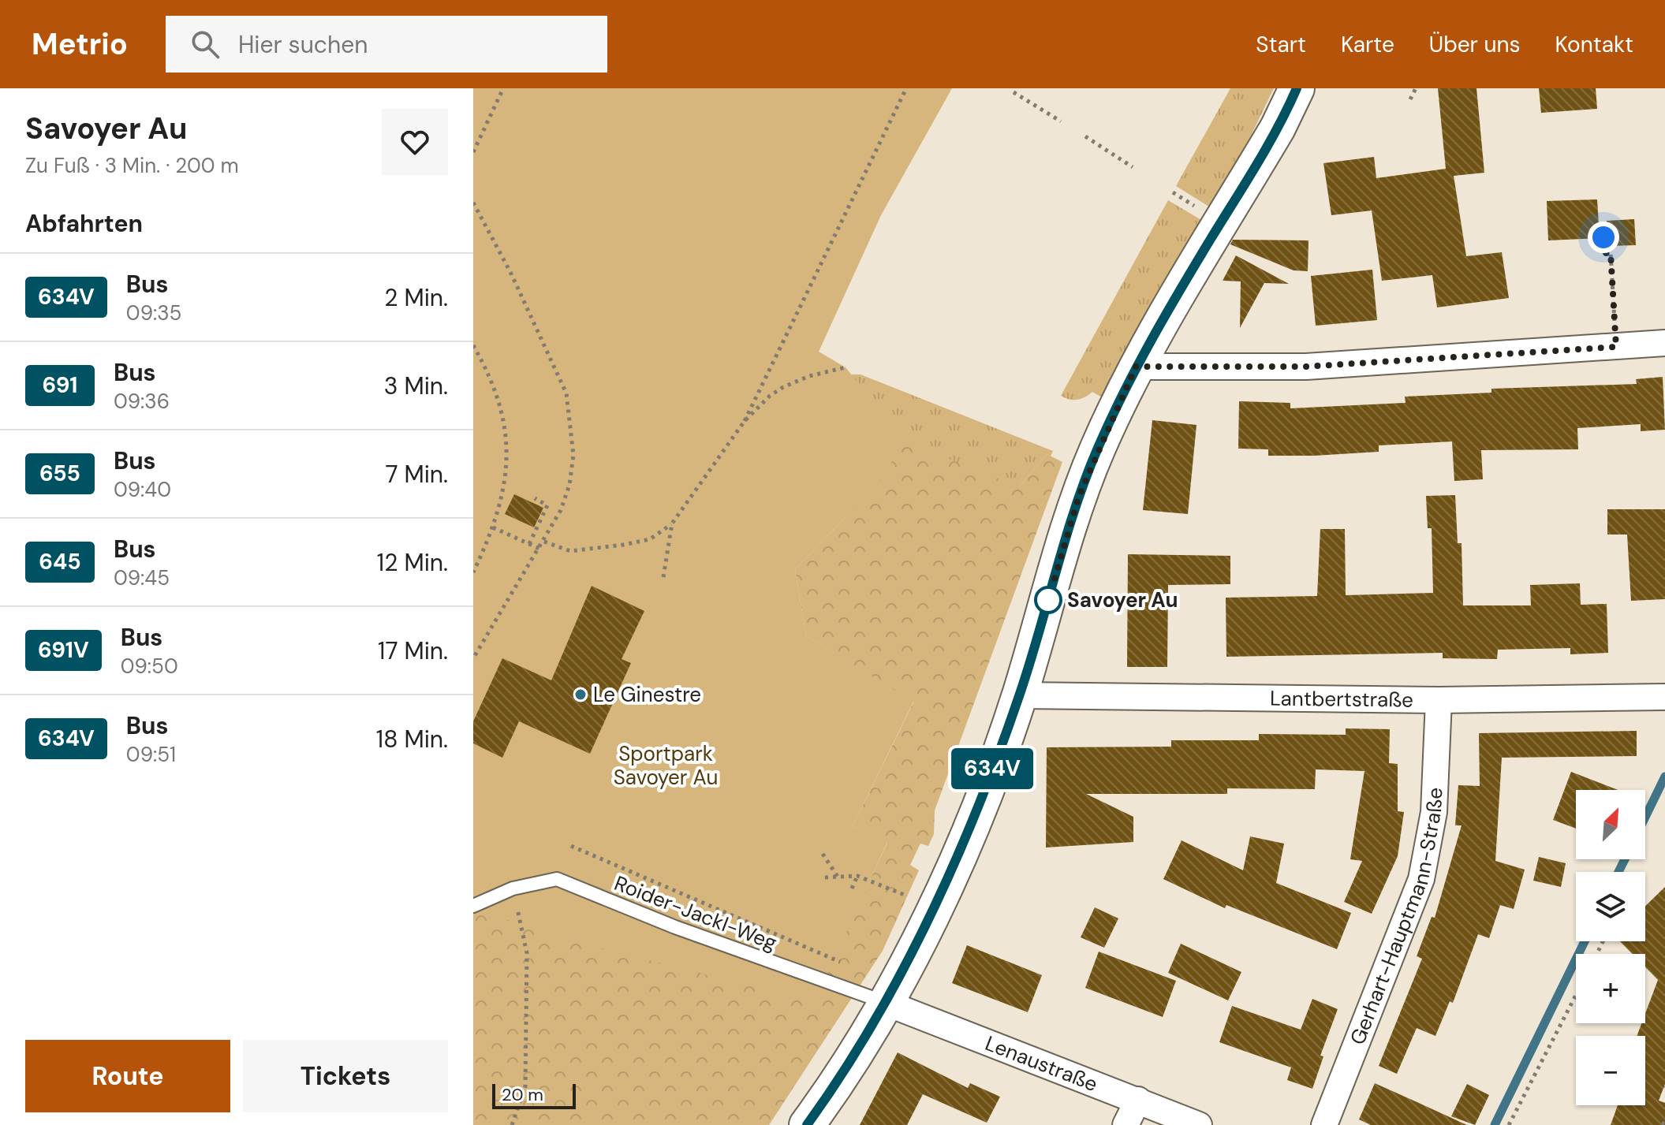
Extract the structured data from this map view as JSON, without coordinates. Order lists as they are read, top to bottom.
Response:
{
  "streets": {
    "street": ["Lantbertstraße", "Gerhart-Hauptmann-Straße", "Lenaustraße"],
    "lane": ["Roider-Jackl-Weg"]
  },
  "crossings": [
    ["Lantbertstraße", "Gerhart-Hauptmann-Straße"],
    ["Roider-Jackl-Weg", "Lenaustraße"]
  ],
  "parks": ["Sportpark Savoyer Au"],
  "places": ["Savoyer Au", "Le Ginestre"],
  "lines": ["bus line 634V"],
  "scale_bar": "20 m",
  "north": "top right",
  "page": {
    "header": "Metrio",
    "search": "Hier suchen",
    "nav": [
      "Start",
      "Karte",
      "Über uns",
      "Kontakt"
    ],
    "heading": [
      ["Savoyer Au", "Zu Fuß · 3 Min. · 200 m"],
      "Abfahrten"
    ],
    "on_map": "634V",
    "list": [
      {
        "mark": "634V",
        "name": "Bus",
        "note": "09:35",
        "value": "2 Min."
      },
      {
        "mark": "691",
        "name": "Bus",
        "note": "09:36",
        "value": "3 Min."
      },
      {
        "mark": "655",
        "name": "Bus",
        "note": "09:40",
        "value": "7 Min."
      },
      {
        "mark": "645",
        "name": "Bus",
        "note": "09:45",
        "value": "12 Min."
      },
      {
        "mark": "691V",
        "name": "Bus",
        "note": "09:50",
        "value": "17 Min."
      },
      {
        "mark": "634V",
        "name": "Bus",
        "note": "09:51",
        "value": "18 Min."
      }
    ],
    "map_buttons": ["+", "−"],
    "buttons": ["Route", "Tickets"],
    "scale": "20 m"
  }
}
